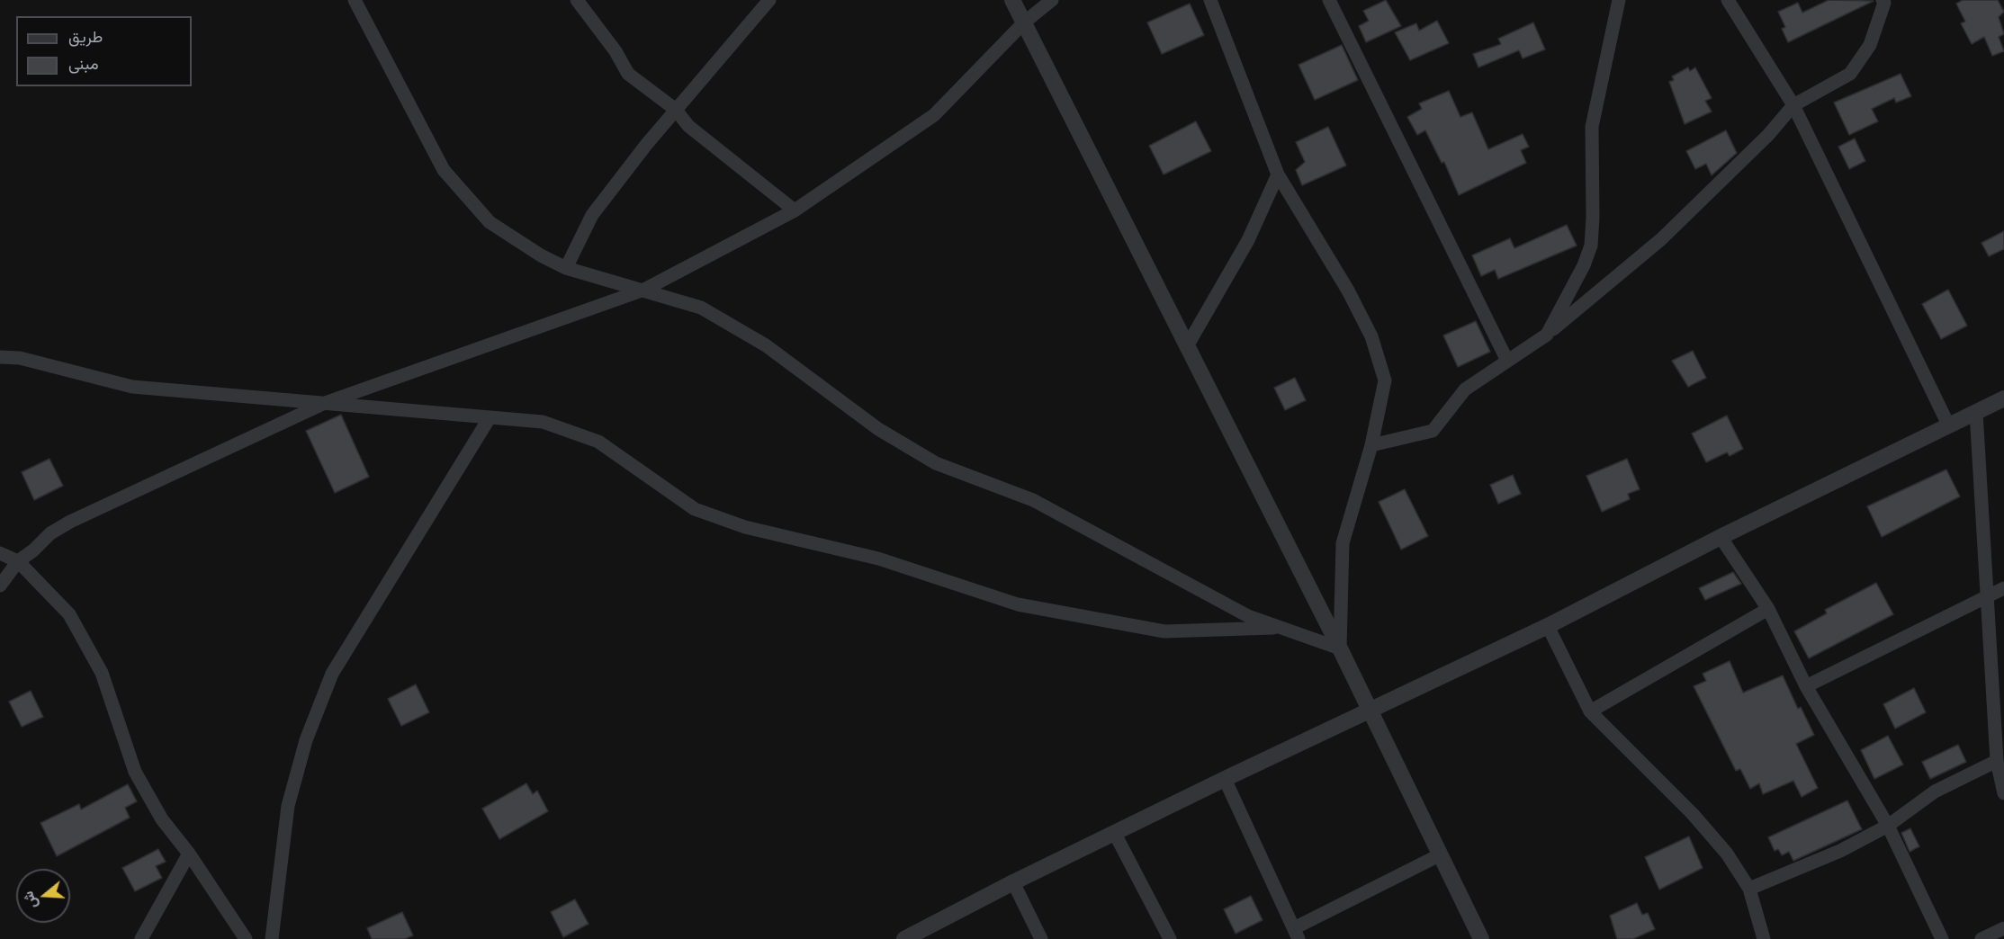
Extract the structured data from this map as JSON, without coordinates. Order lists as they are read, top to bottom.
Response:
{
  "legend": ["طريق", "مبنى"],
  "north": "left"
}
